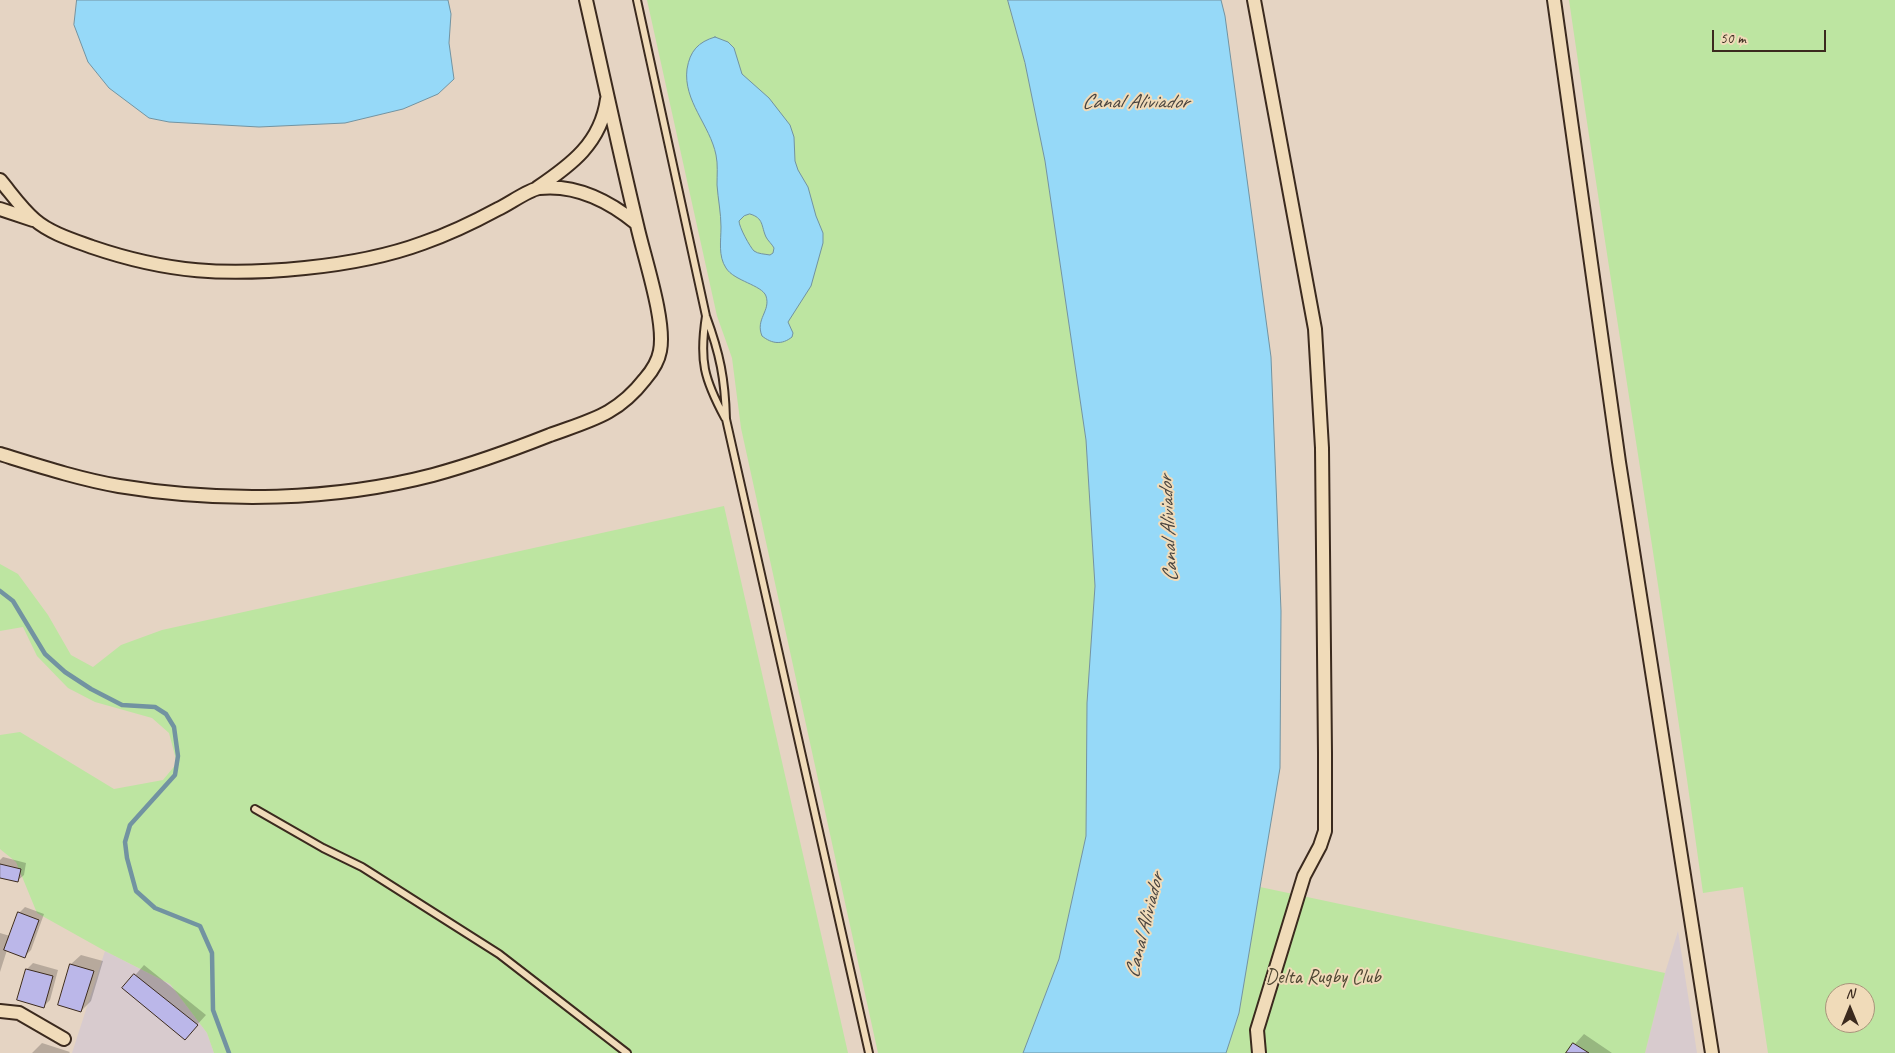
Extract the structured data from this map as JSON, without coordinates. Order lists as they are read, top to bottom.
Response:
{
  "water": ["Canal Aliviador"],
  "parks": ["Delta Rugby Club"],
  "scale_bar": "50 m",
  "north": "top"
}
